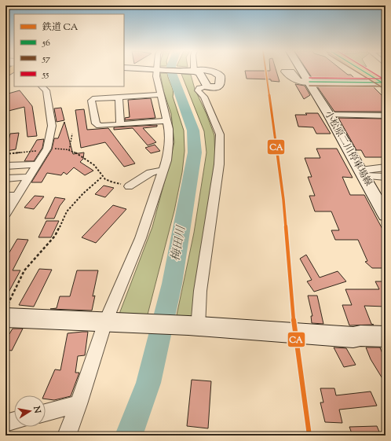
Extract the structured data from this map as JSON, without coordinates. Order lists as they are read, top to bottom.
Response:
{
  "streets": {
    "street": ["小松原二川停車場線"]
  },
  "water": ["梅田川"],
  "lines": [
    "rail line CA",
    "transit line 56",
    "transit line 57",
    "transit line 55"
  ],
  "legend": [
    "鉄道 CA",
    "56",
    "57",
    "55"
  ],
  "north": "right"
}
